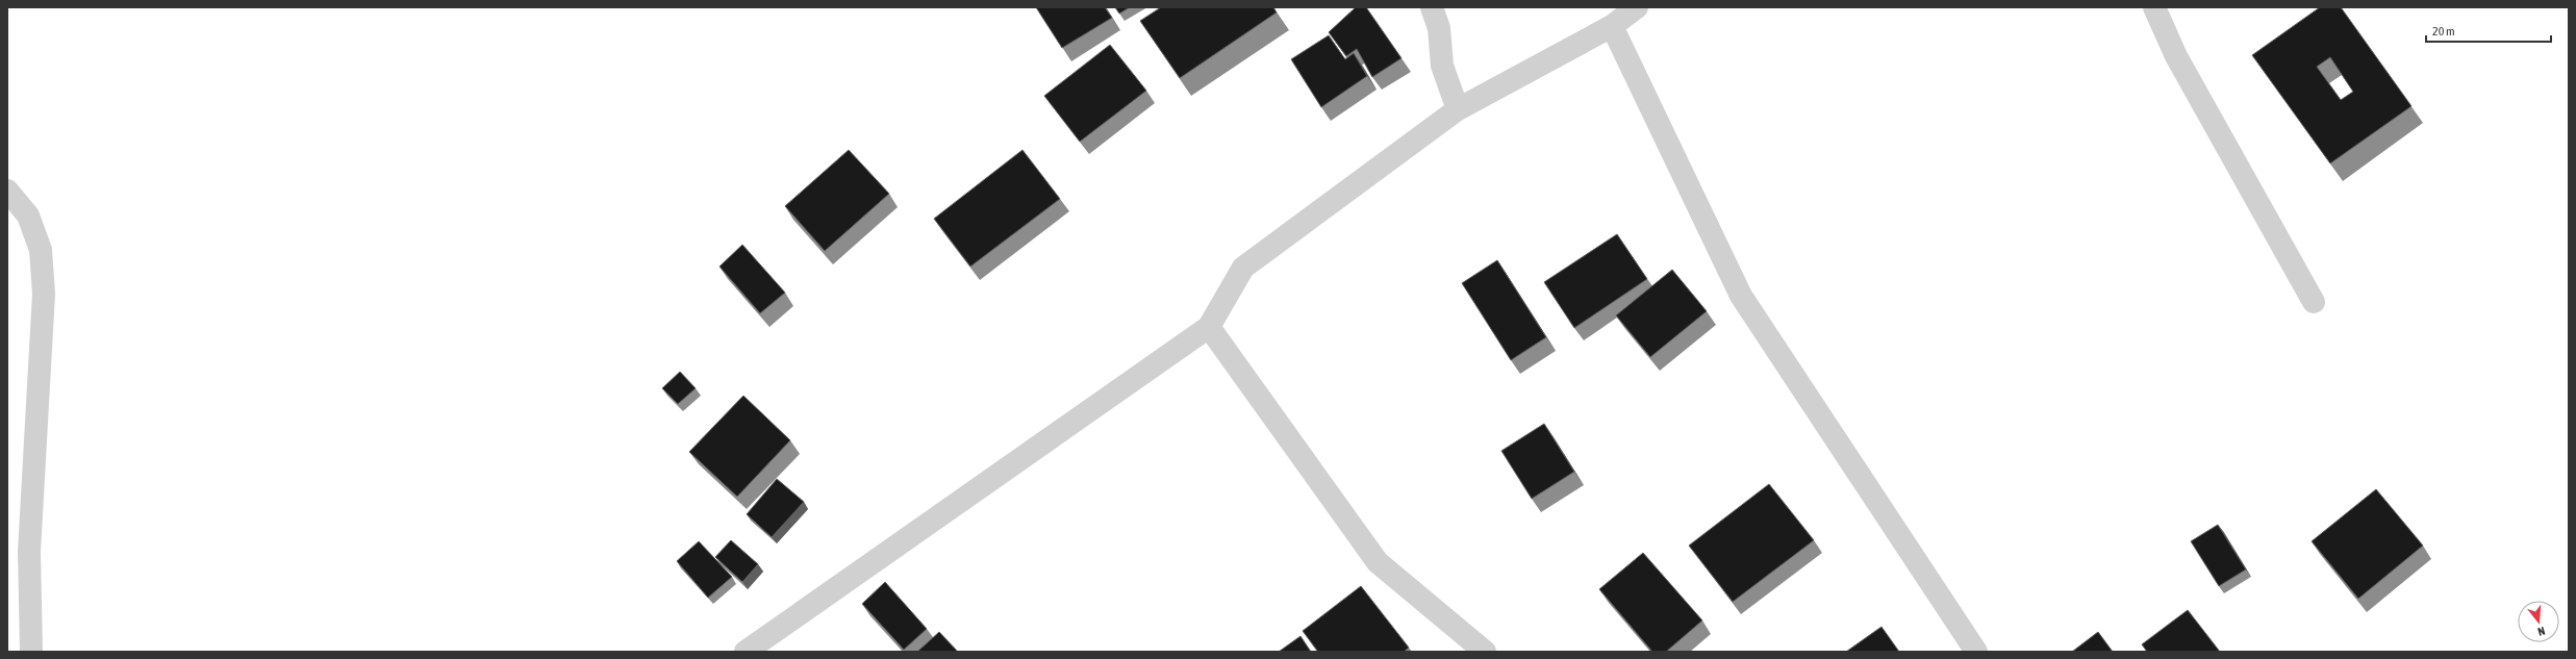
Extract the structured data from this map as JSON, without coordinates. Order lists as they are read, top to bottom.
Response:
{
  "scale_bar": "20 m",
  "north": "bottom"
}
